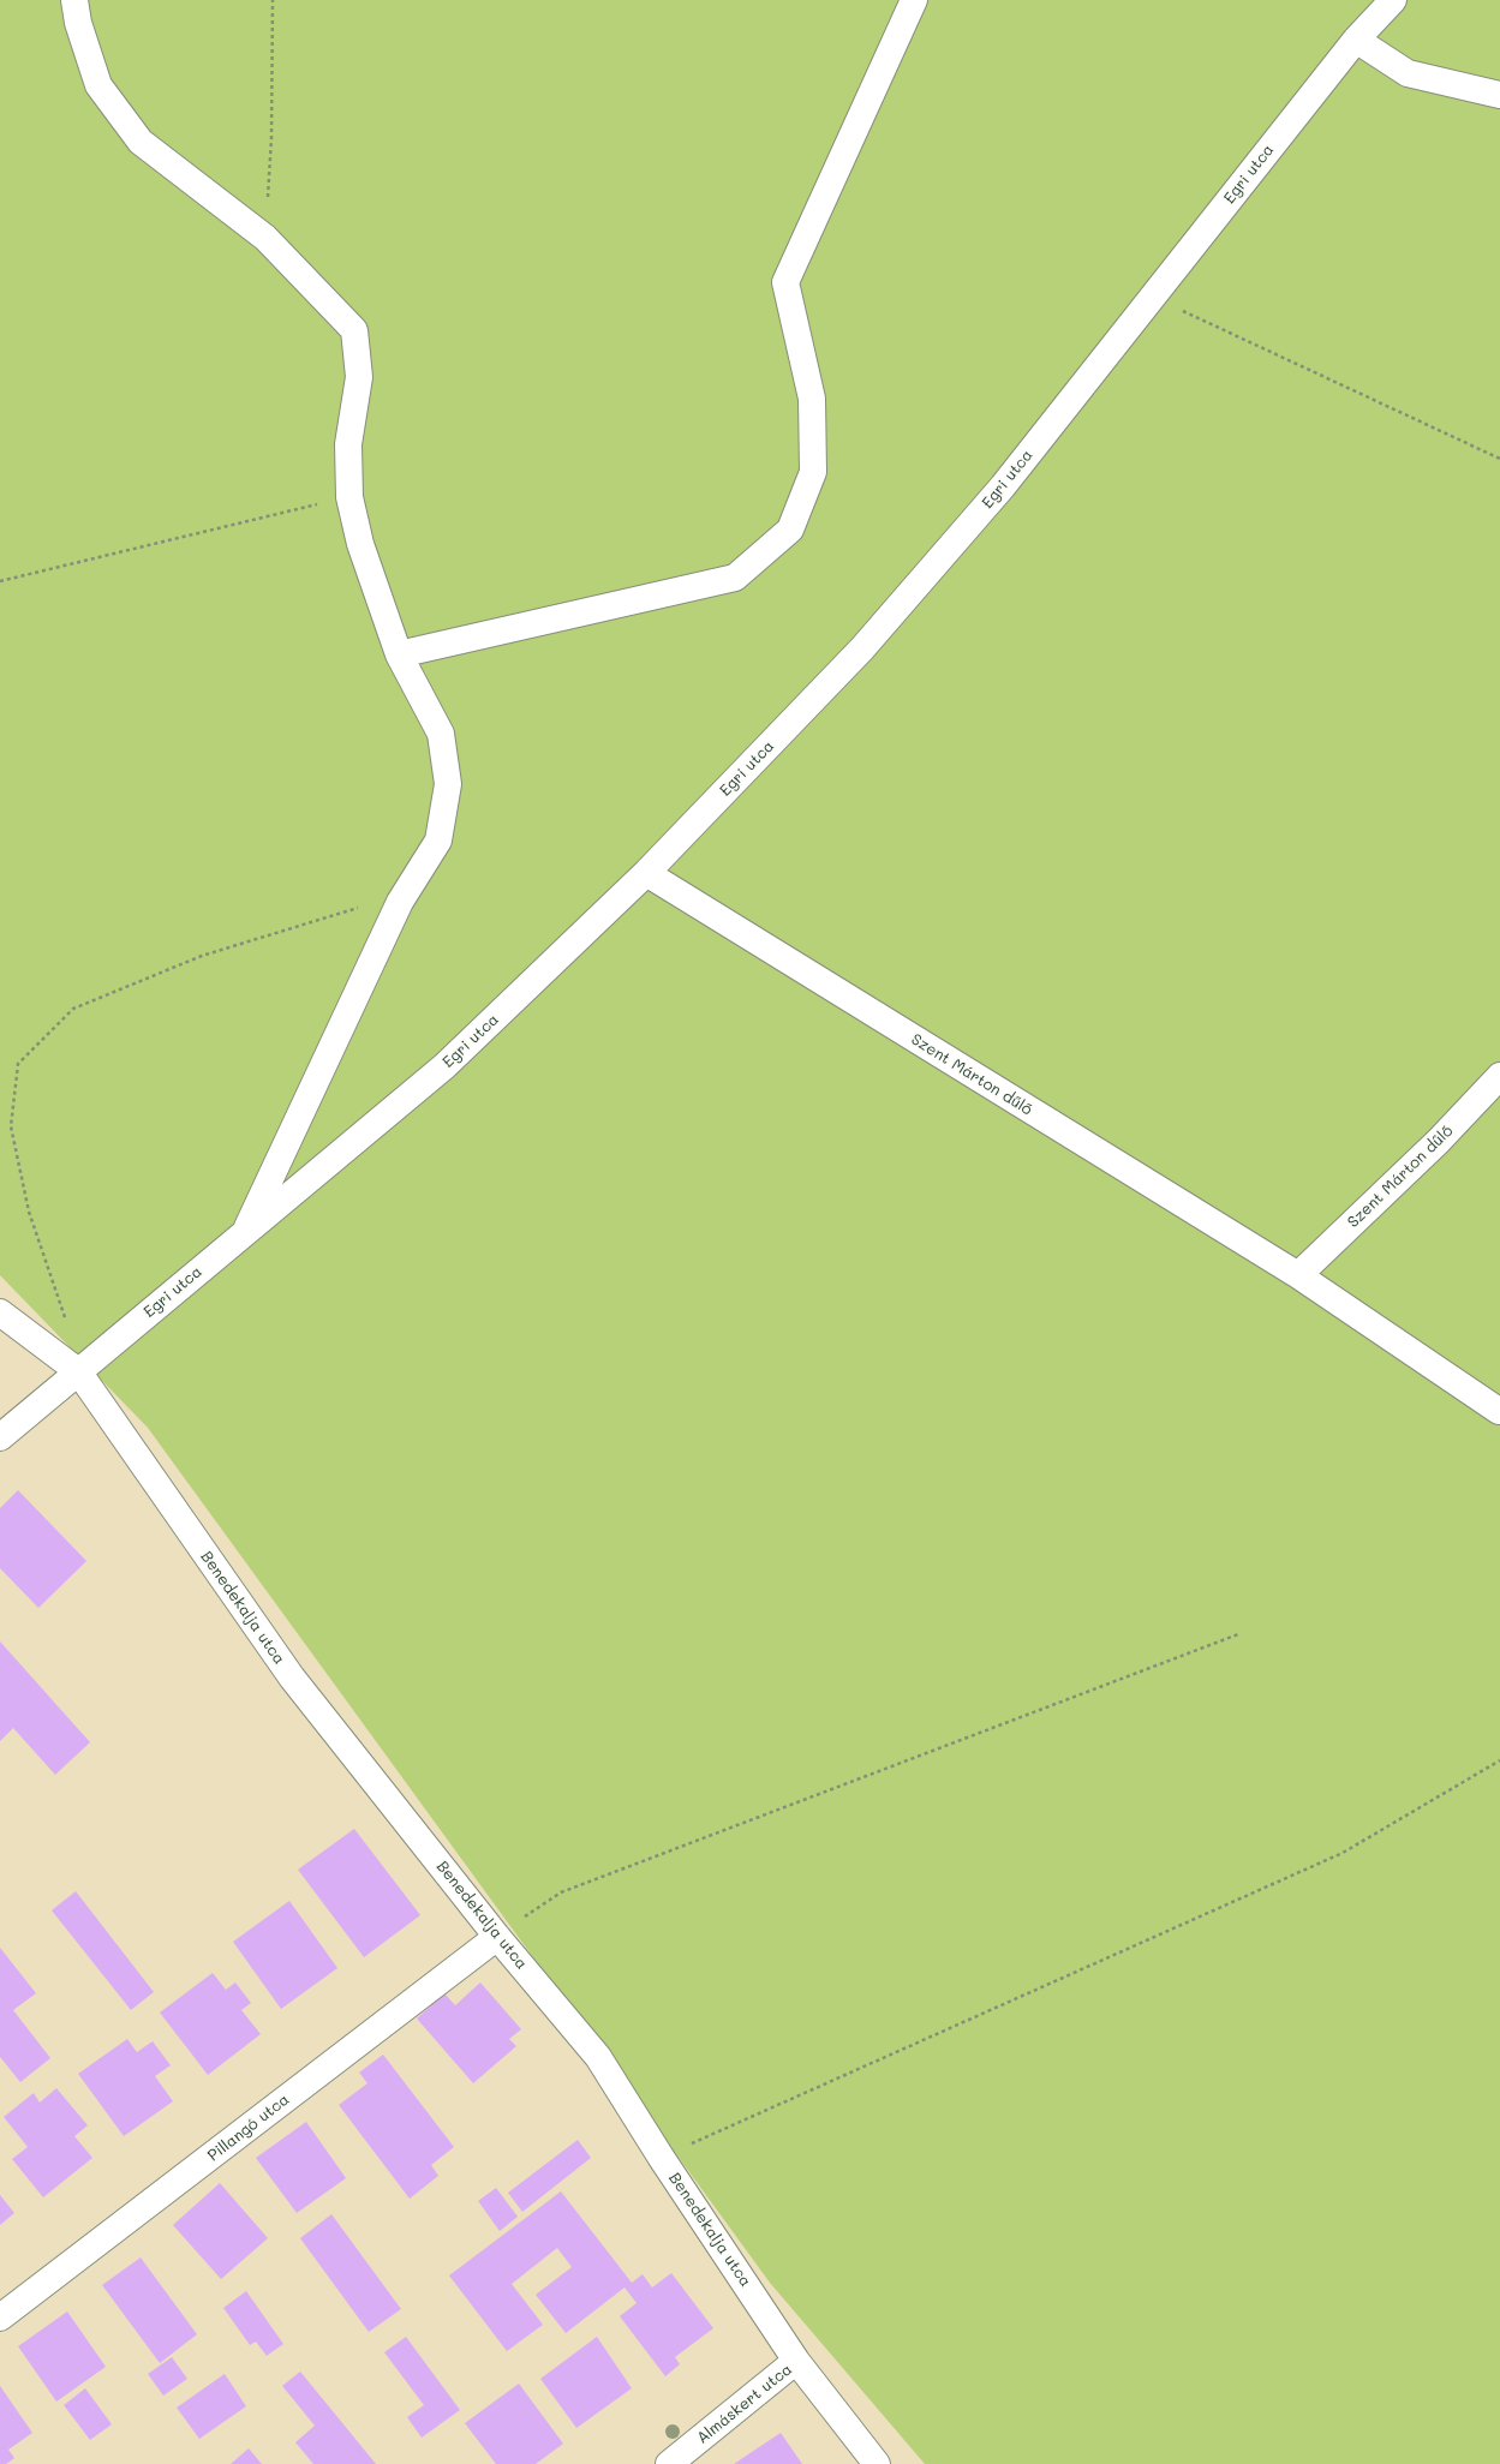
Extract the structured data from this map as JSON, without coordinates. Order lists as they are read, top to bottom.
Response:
{
  "streets": {
    "street": [
      "Egri utca",
      "Szent Márton dűlő",
      "Benedekalja utca",
      "Pillangó utca",
      "Almáskert utca"
    ]
  },
  "crossings": [
    ["Egri utca", "Szent Márton dűlő"],
    ["Egri utca", "Benedekalja utca"],
    ["Benedekalja utca", "Pillangó utca"],
    ["Benedekalja utca", "Almáskert utca"]
  ]
}
